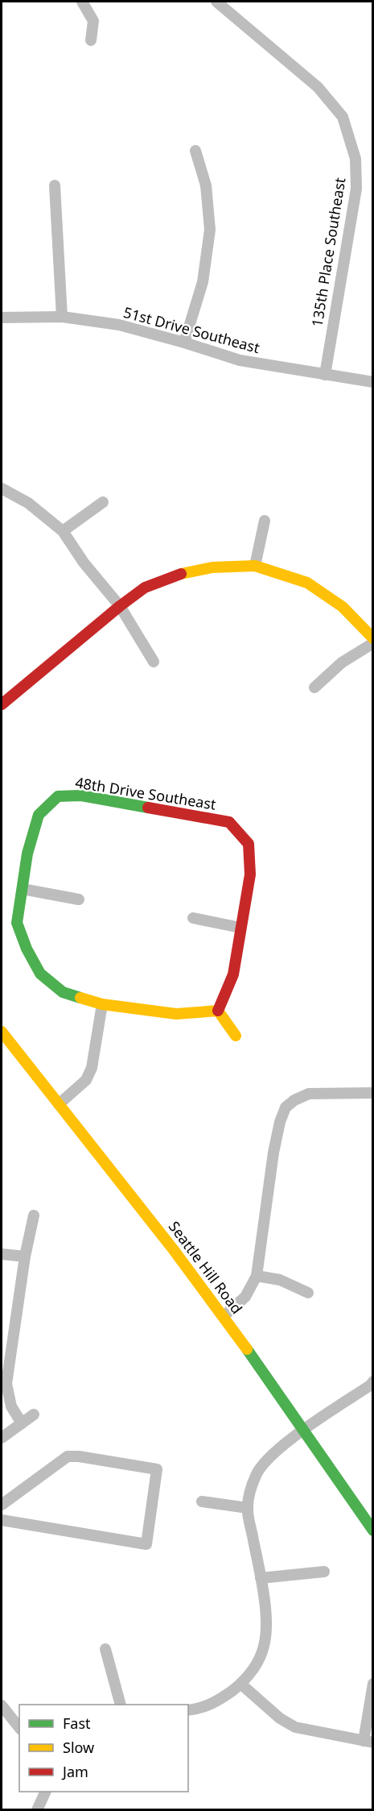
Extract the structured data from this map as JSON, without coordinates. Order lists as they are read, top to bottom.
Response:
{
  "streets": {
    "street": [
      "135th Place Southeast",
      "51st Drive Southeast",
      "48th Drive Southeast",
      "Seattle Hill Road"
    ]
  },
  "crossings": [
    ["135th Place Southeast", "51st Drive Southeast"]
  ],
  "legend": ["Fast", "Slow", "Jam"]
}
